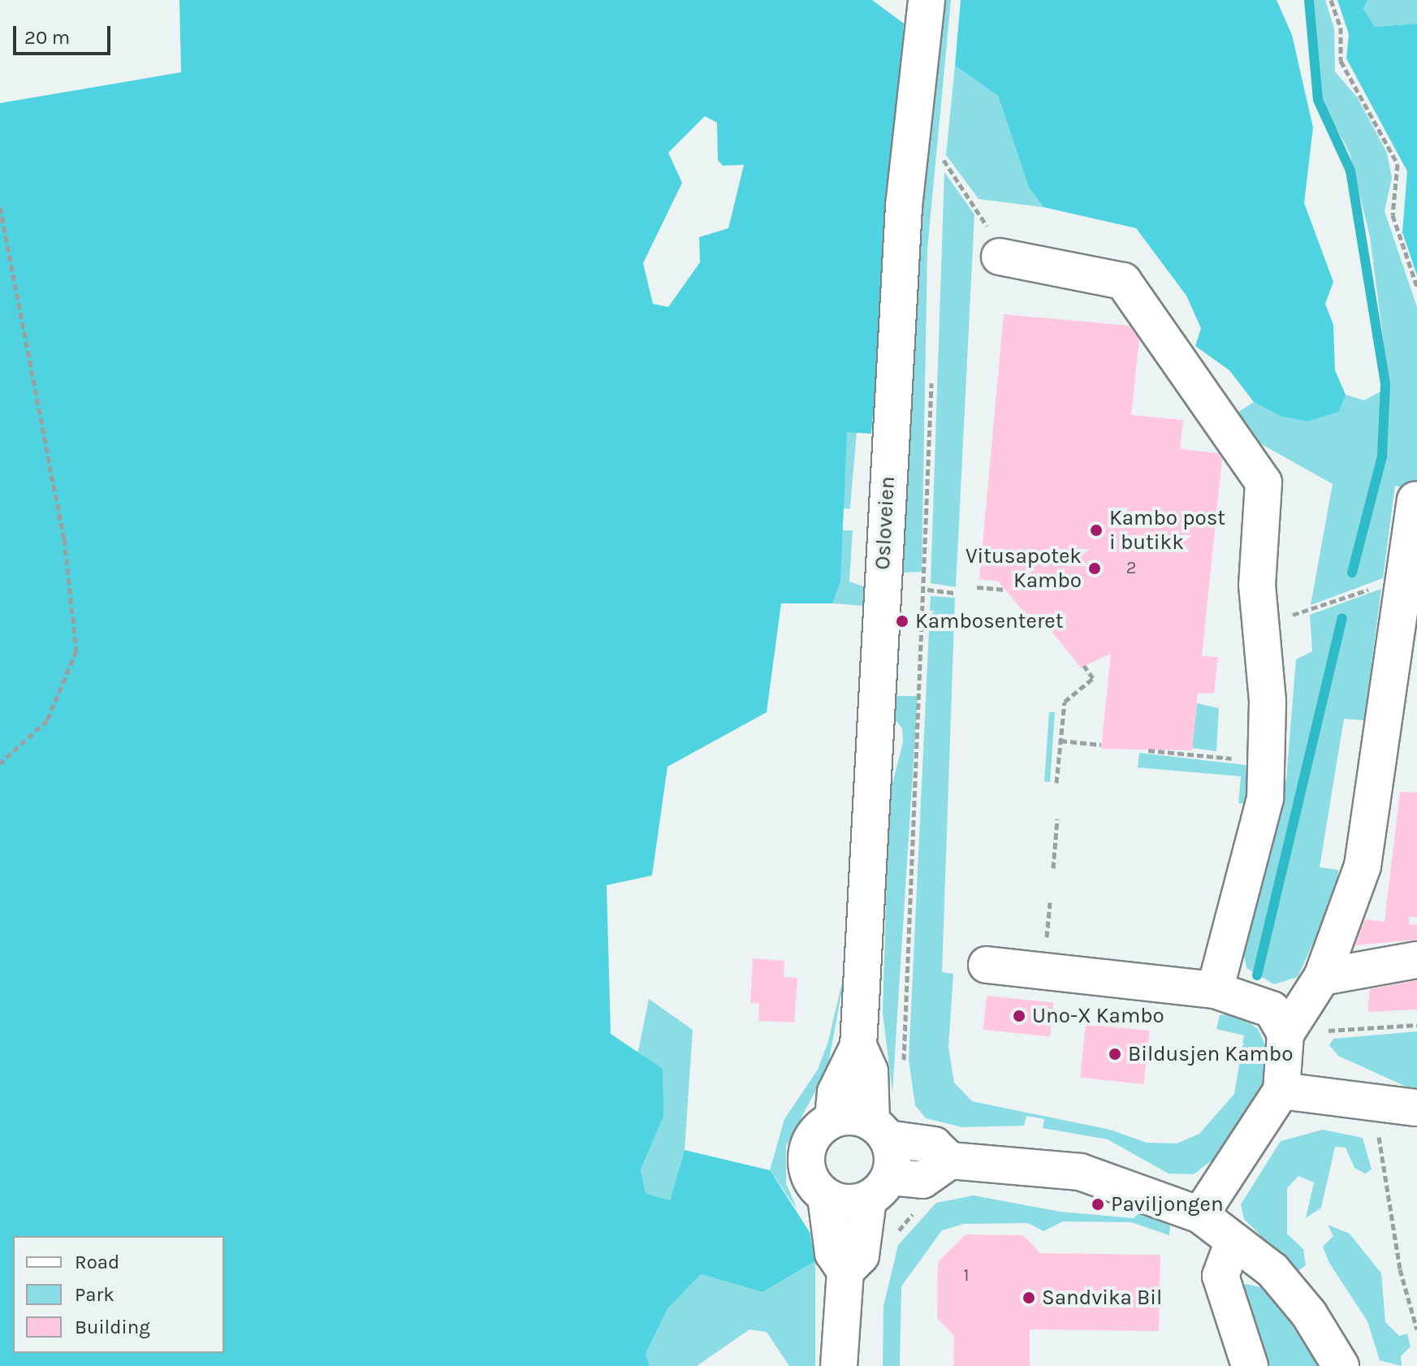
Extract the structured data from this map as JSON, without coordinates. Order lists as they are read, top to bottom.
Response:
{
  "streets": {
    "main road": ["Osloveien"]
  },
  "places": [
    "Kambo post i butikk",
    "Vitusapotek Kambo",
    "Kambosenteret",
    "Uno-X Kambo",
    "Bildusjen Kambo",
    "Paviljongen",
    "Sandvika Bil"
  ],
  "house_numbers": ["2", "1"],
  "legend": ["Road", "Park", "Building"],
  "scale_bar": "20 m"
}
